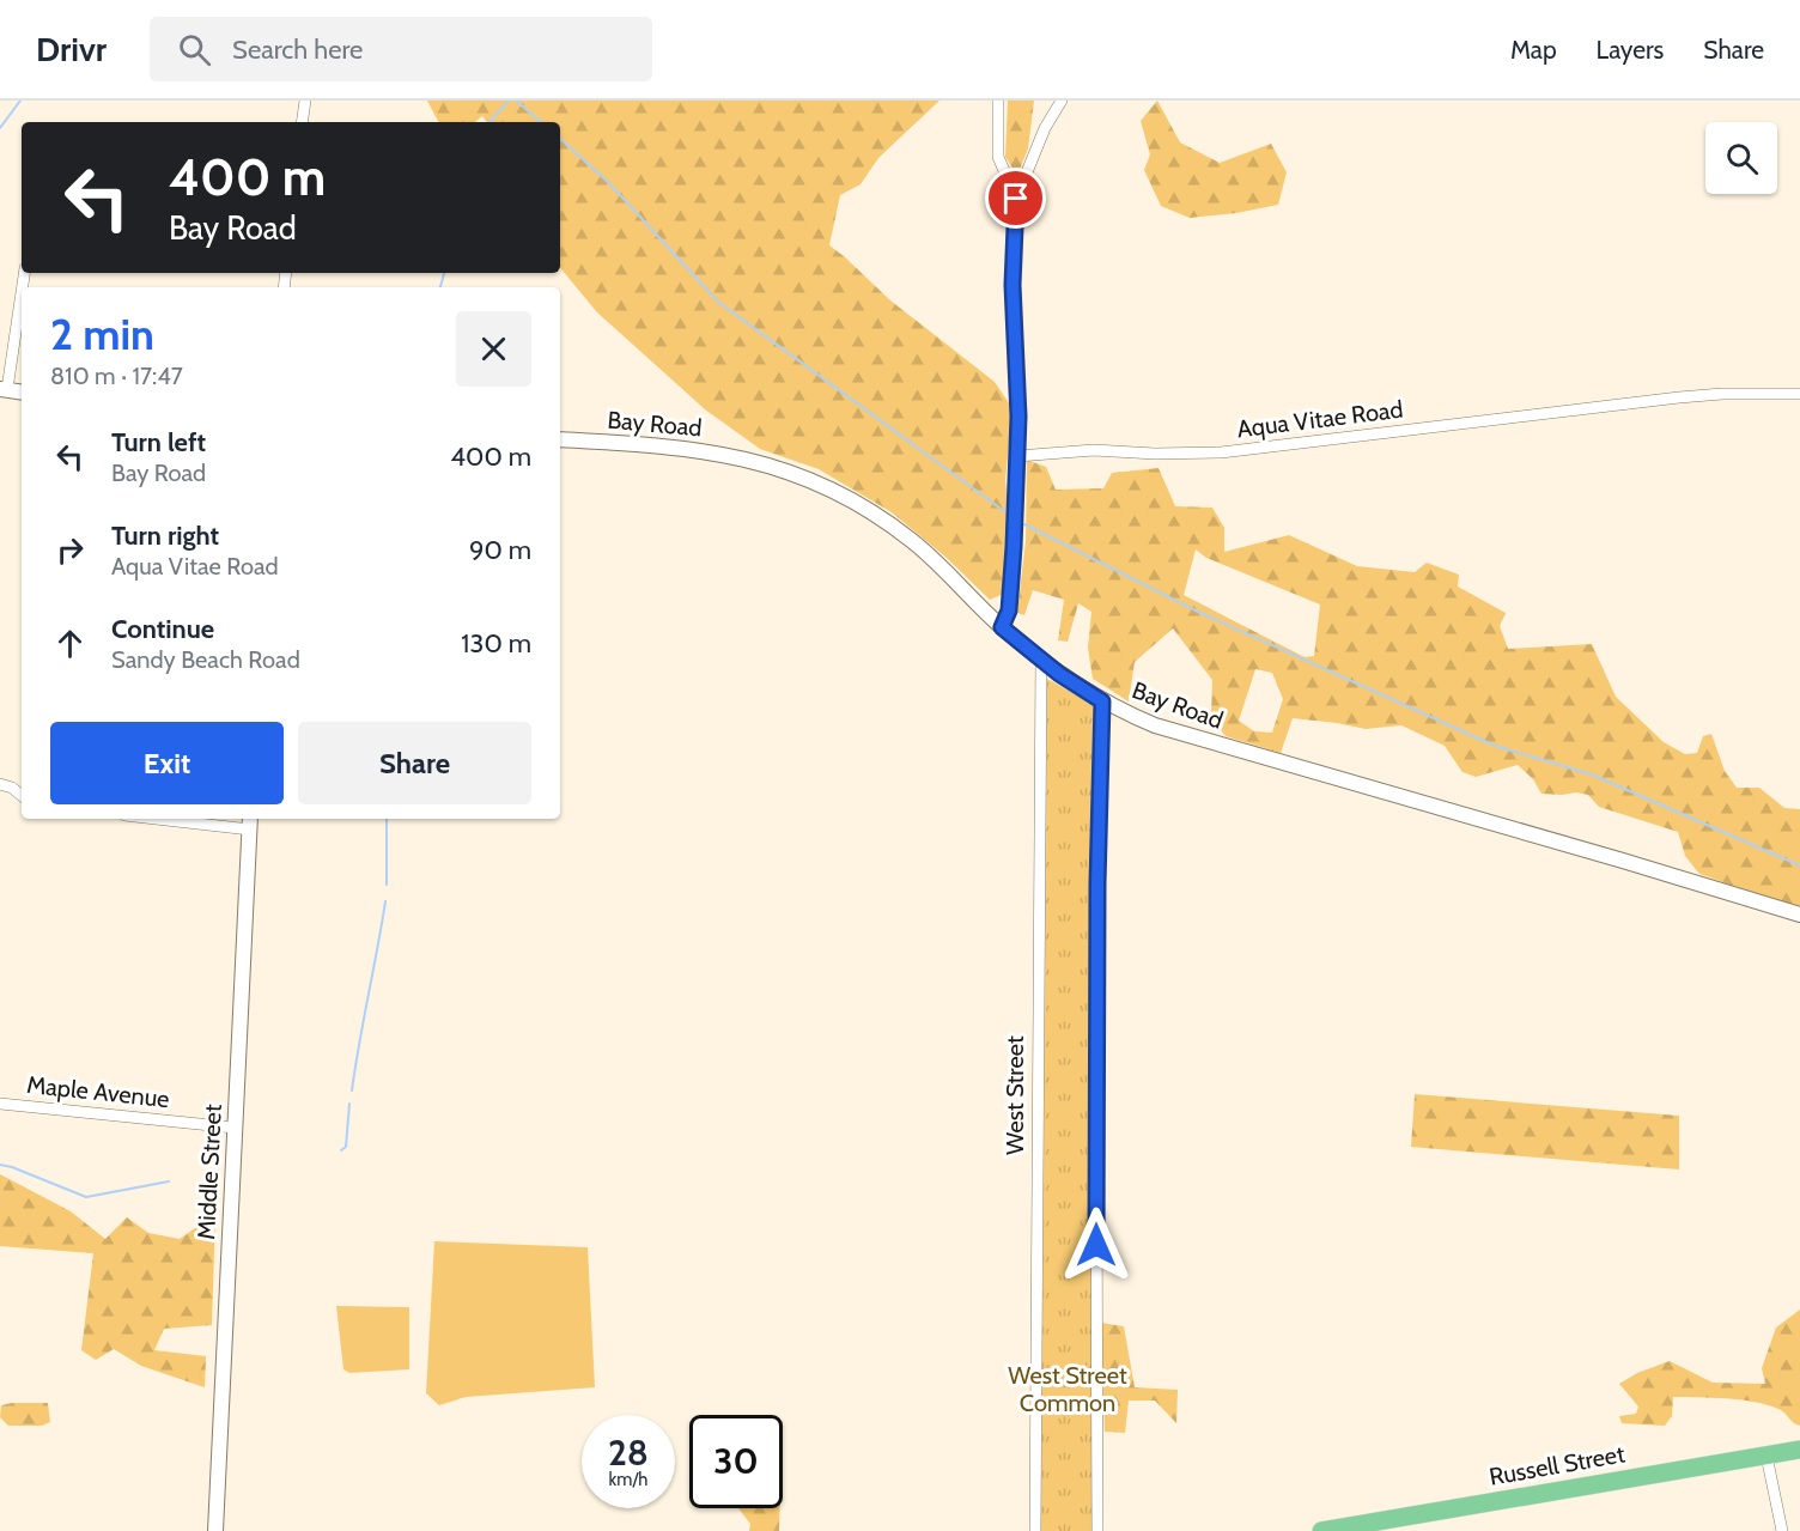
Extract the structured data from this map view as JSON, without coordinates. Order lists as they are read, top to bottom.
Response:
{
  "streets": {
    "highway": ["Russell Street"],
    "main road": ["Bay Road", "Middle Street"],
    "street": ["Aqua Vitae Road", "Maple Avenue", "West Street"]
  },
  "crossings": [
    ["Bay Road", "West Street"],
    ["Maple Avenue", "Middle Street"]
  ],
  "parks": ["West Street Common"],
  "page": {
    "header": "Drivr",
    "search": "Search here",
    "nav": ["Map", "Layers", "Share"],
    "turn": ["400 m", "Bay Road"],
    "heading": ["2 min", "810 m · 17:47"],
    "list": [
      {
        "name": "Turn left",
        "note": "Bay Road",
        "value": "400 m"
      },
      {
        "name": "Turn right",
        "note": "Aqua Vitae Road",
        "value": "90 m"
      },
      {
        "name": "Continue",
        "note": "Sandy Beach Road",
        "value": "130 m"
      }
    ],
    "buttons": ["Exit", "Share"],
    "speed": "28 km/h",
    "limit": "30"
  }
}
